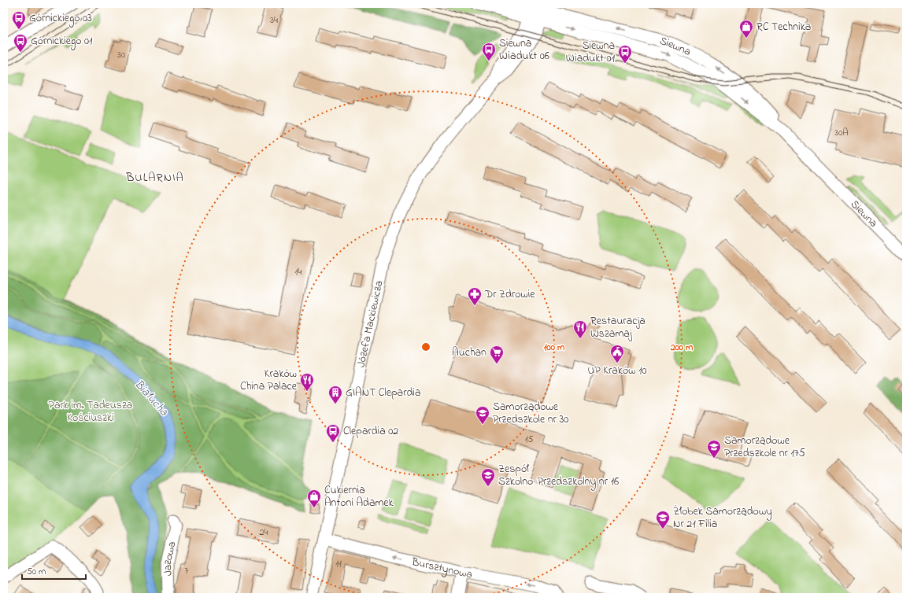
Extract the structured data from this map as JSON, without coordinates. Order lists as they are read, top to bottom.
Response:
{
  "streets": {
    "street": [
      "Siewna",
      "Józefa Mackiewicza",
      "Jazowa",
      "Bursztynowa"
    ]
  },
  "crossings": [
    ["Siewna", "Józefa Mackiewicza"],
    ["Józefa Mackiewicza", "Bursztynowa"]
  ],
  "one_way": ["Bursztynowa"],
  "districts": ["BULARNIA"],
  "water": ["Białucha"],
  "parks": ["Park im. Tadeusza Kościuszki"],
  "places": {
    "bus stop": [
      "Górnickiego 03",
      "Górnickiego 01",
      "Siewna Wiadukt 06",
      "Siewna Wiadukt 01",
      "Clepardia 02"
    ],
    "shop": ["RC Technika", "Cukiernia Antoni Adamek"],
    "pharmacy": ["Dr Zdrowie"],
    "restaurant": ["Restauracja Wszamaj", "Kraków China Palace"],
    "public building": ["UP Kraków 10"],
    "supermarket": ["Auchan"],
    "building": ["GIANT Clepardia"],
    "school or university": [
      "Samorządowe Przedszkole nr 30",
      "Samorządowe Przedszkole nr 175",
      "Zespół Szkolno-Przedszkolny nr 16",
      "Żłobek Samorządowy Nr 21 Filia"
    ]
  },
  "house_numbers": [
    "34",
    "30",
    "30A",
    "14",
    "15",
    "24",
    "11",
    "7"
  ],
  "scale_bar": "50 m",
  "rings": ["100 m", "200 m"]
}
